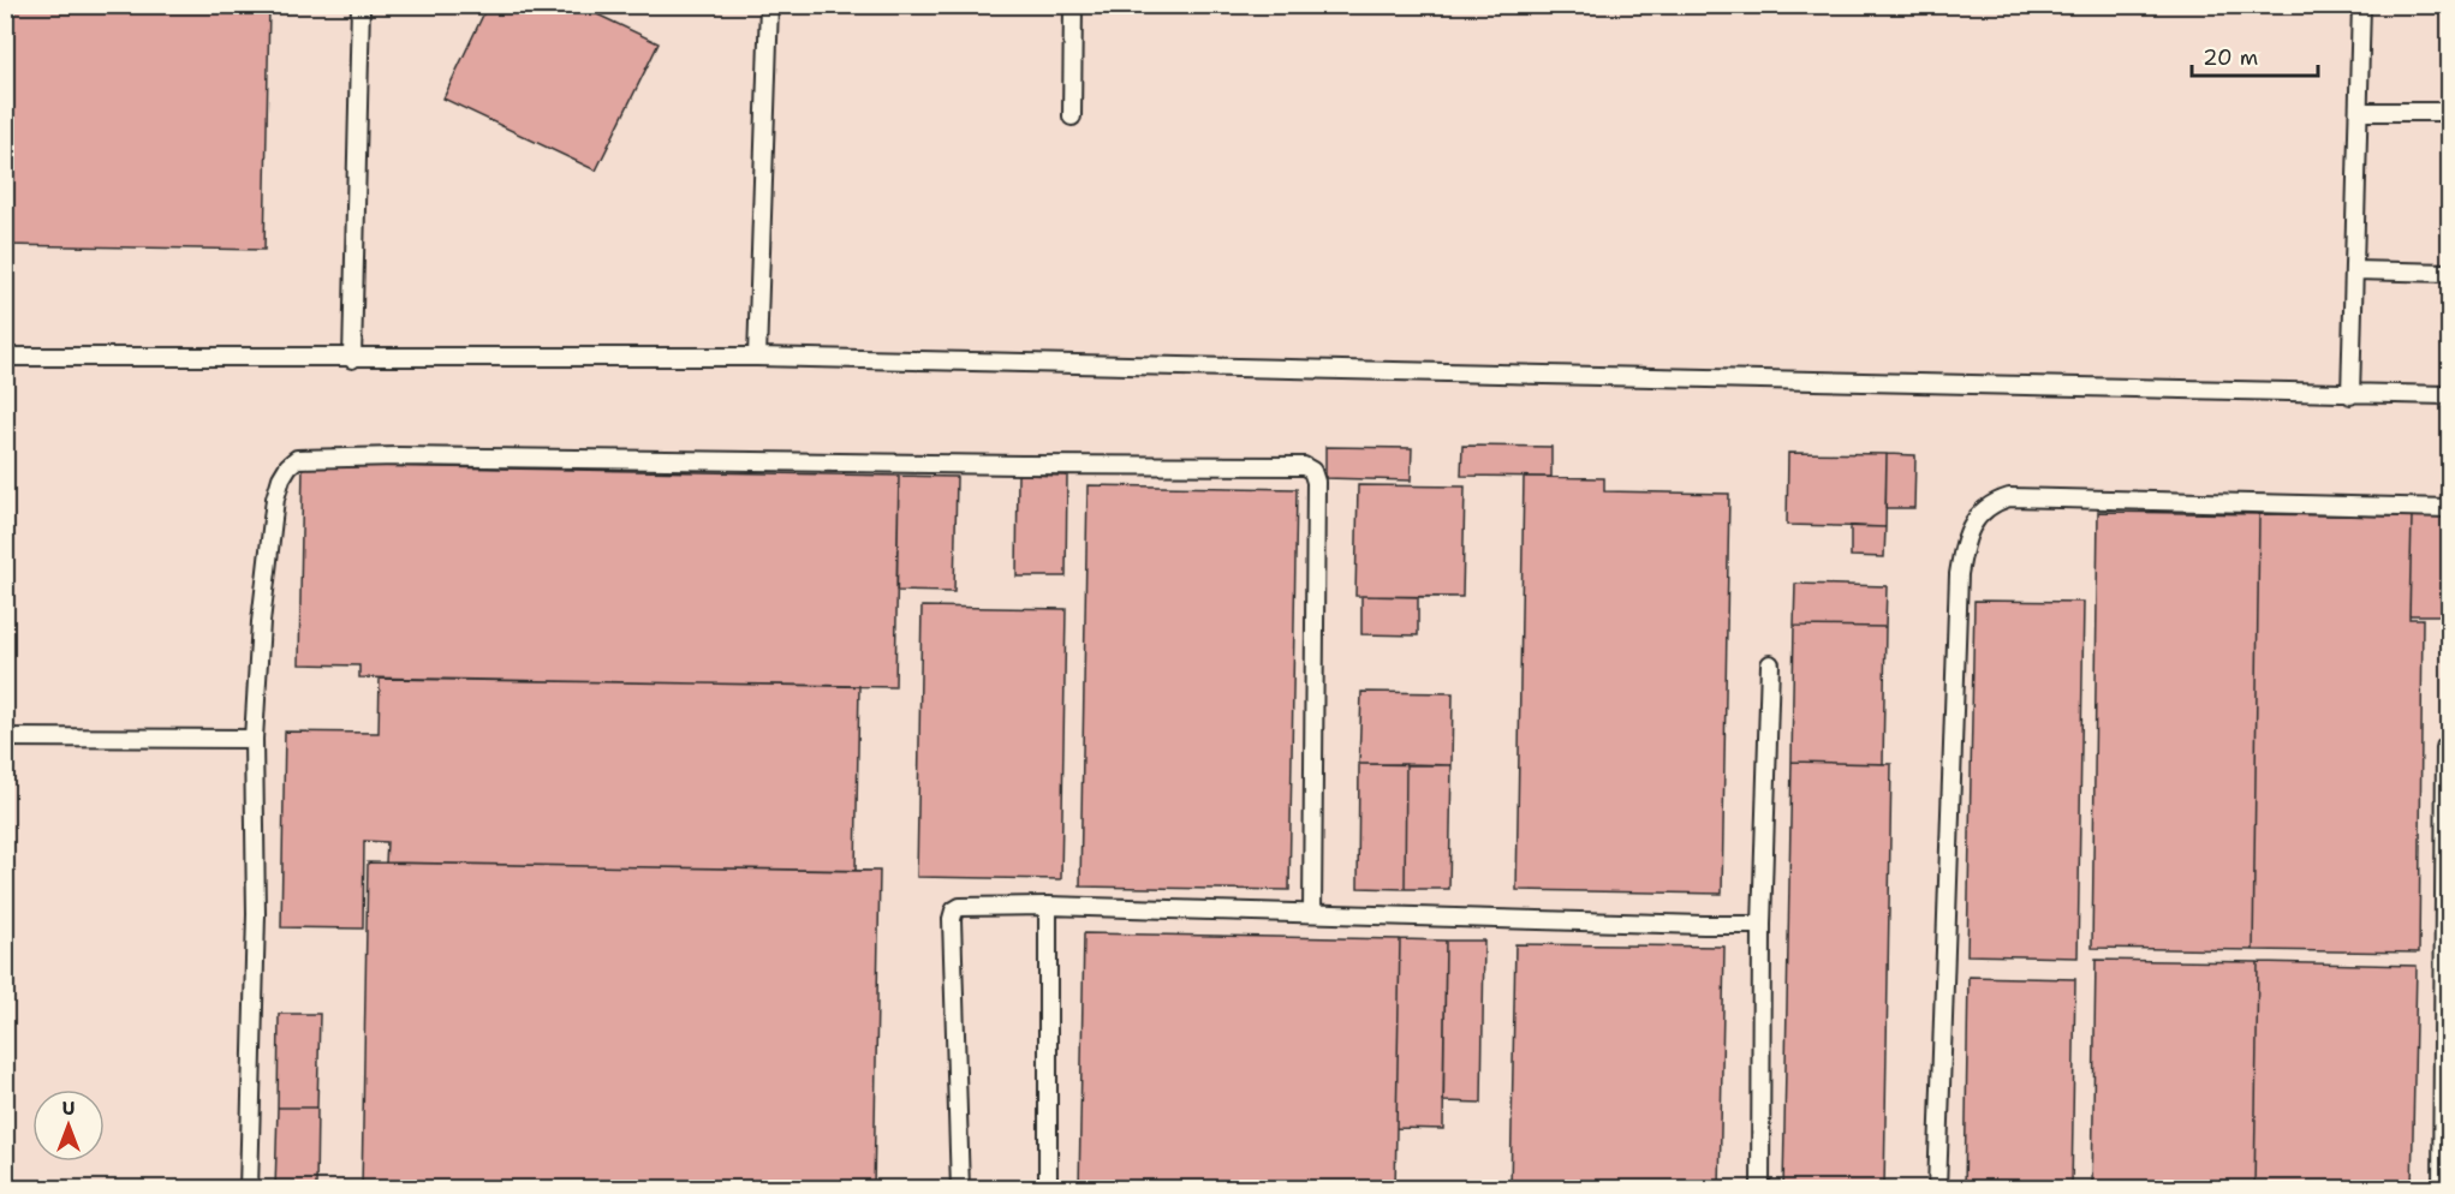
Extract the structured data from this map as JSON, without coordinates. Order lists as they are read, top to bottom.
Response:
{
  "scale_bar": "20 m",
  "north": "top"
}
